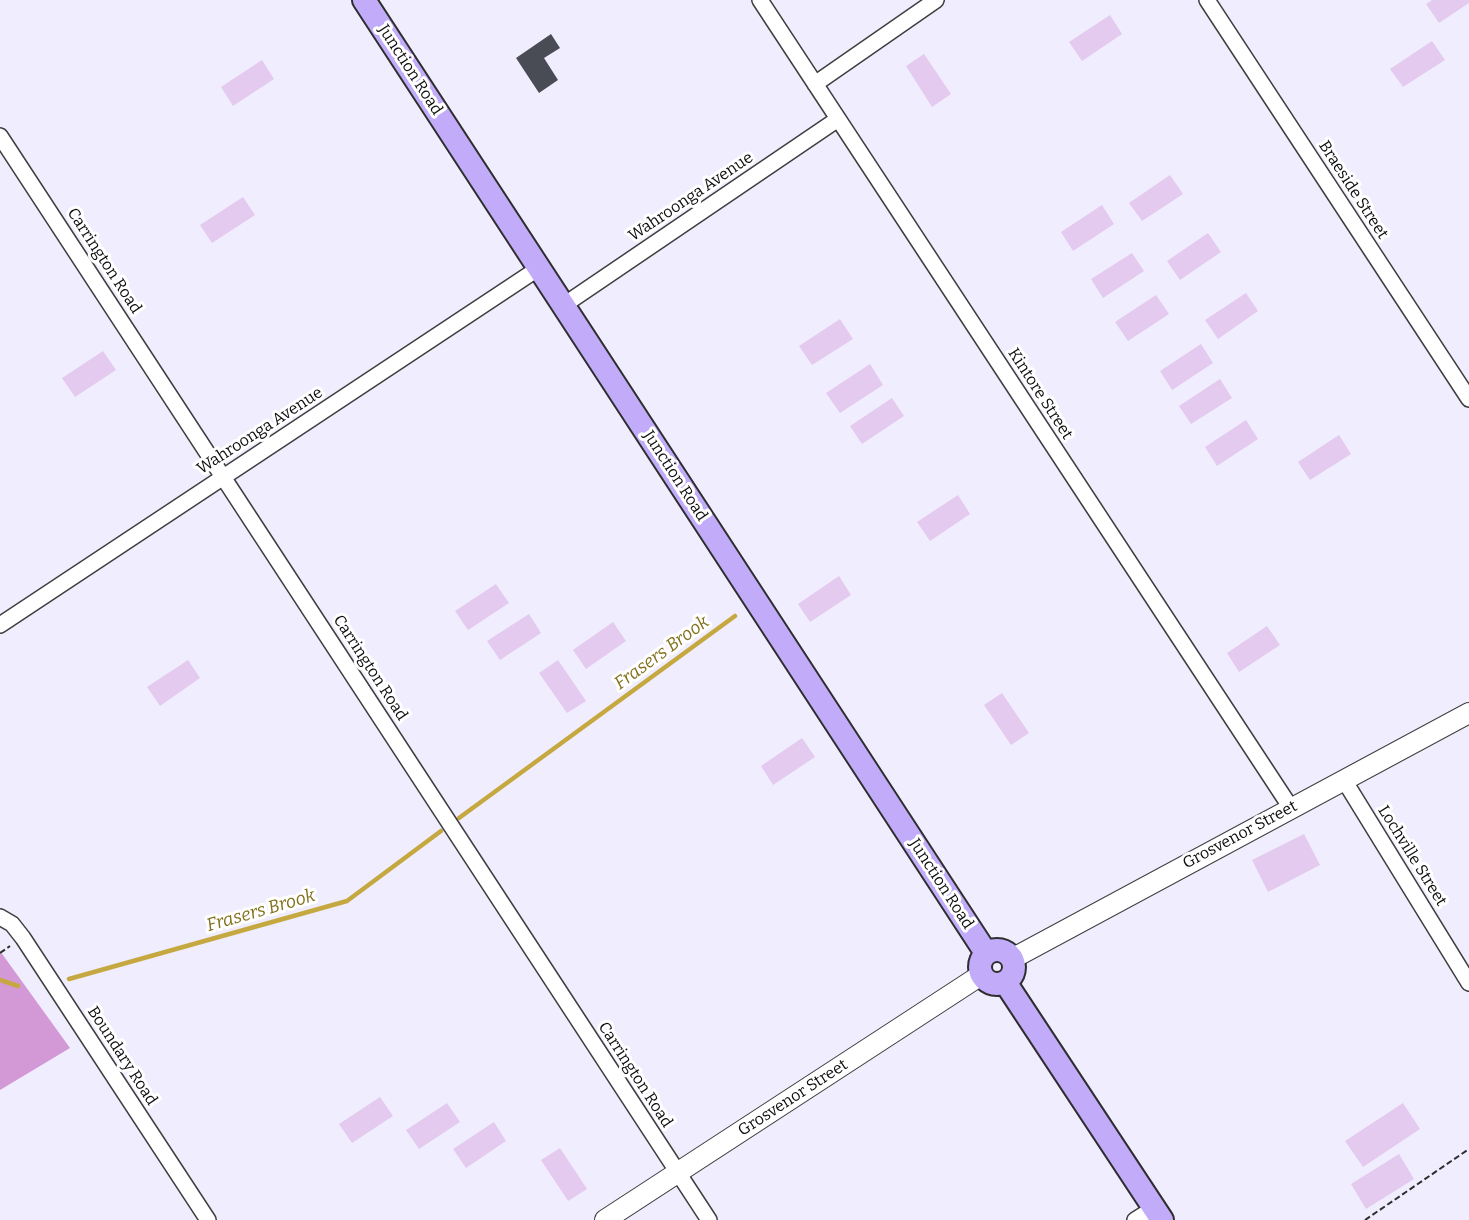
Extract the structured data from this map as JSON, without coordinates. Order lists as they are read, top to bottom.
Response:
{
  "streets": {
    "main road": ["Junction Road"],
    "street": [
      "Braeside Street",
      "Wahroonga Avenue",
      "Carrington Road",
      "Kintore Street",
      "Grosvenor Street",
      "Lochville Street",
      "Boundary Road"
    ]
  },
  "crossings": [
    ["Junction Road", "Wahroonga Avenue"],
    ["Junction Road", "Grosvenor Street"],
    ["Wahroonga Avenue", "Carrington Road"],
    ["Wahroonga Avenue", "Kintore Street"],
    ["Carrington Road", "Grosvenor Street"],
    ["Kintore Street", "Grosvenor Street"],
    ["Grosvenor Street", "Lochville Street"]
  ],
  "water": ["Frasers Brook"]
}
